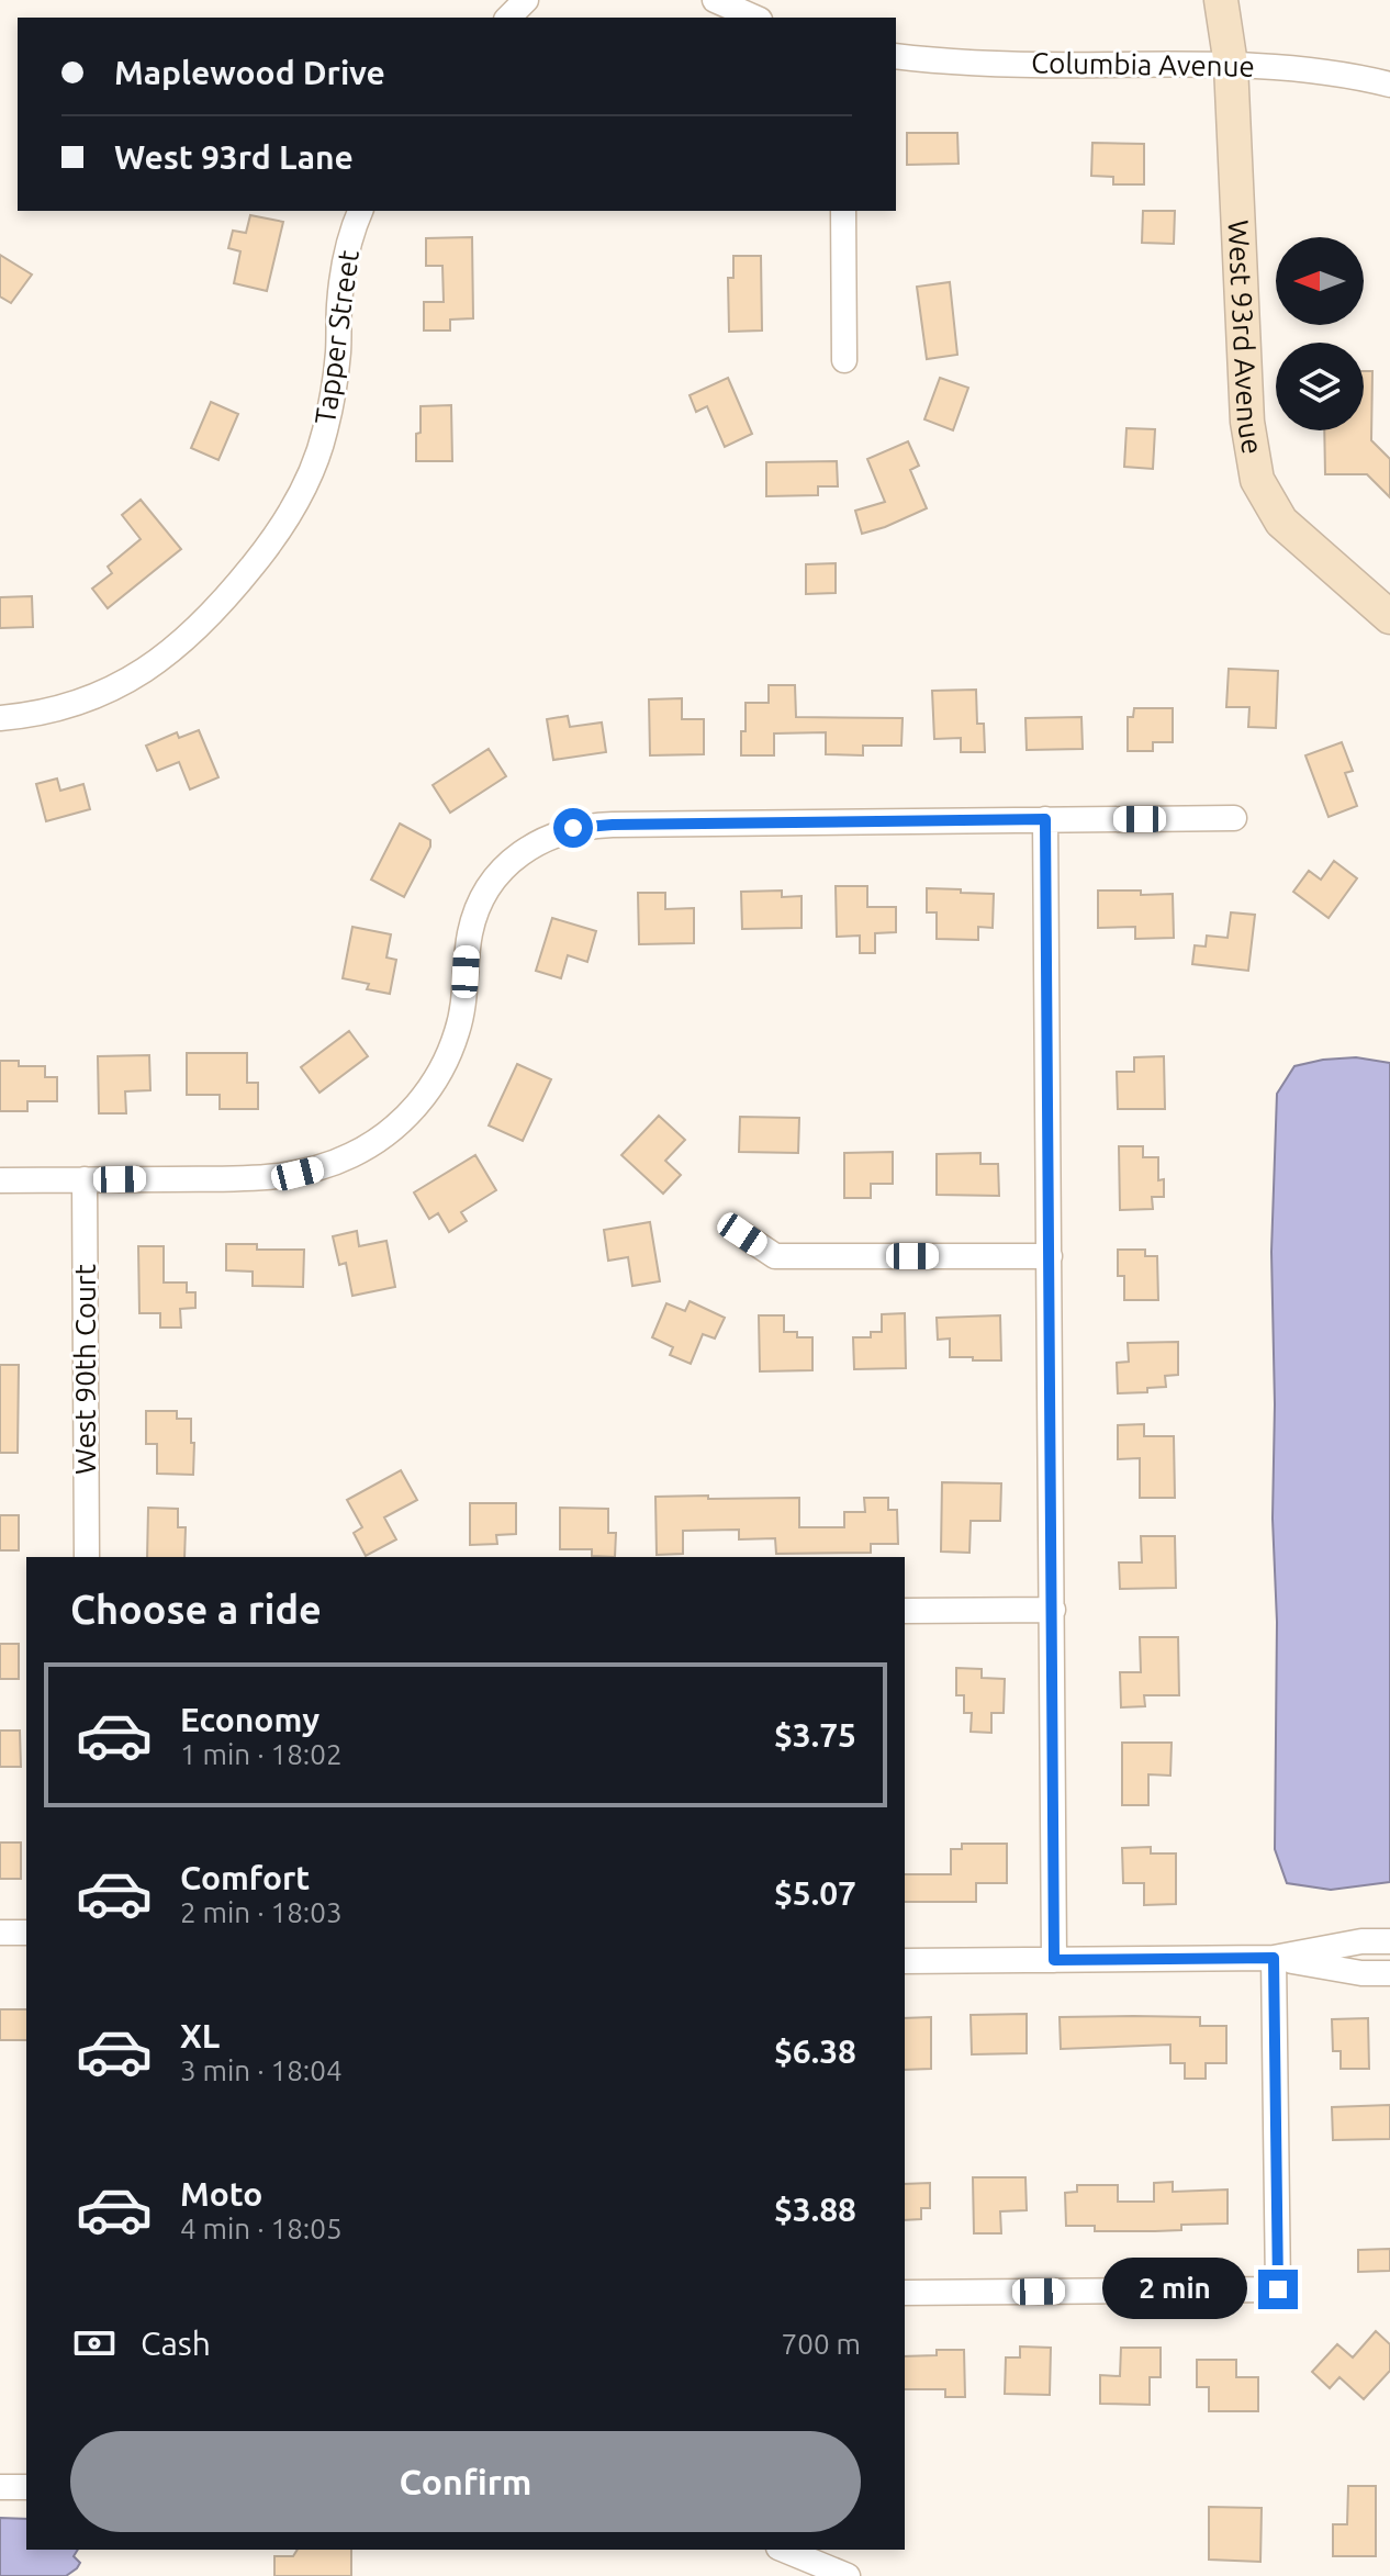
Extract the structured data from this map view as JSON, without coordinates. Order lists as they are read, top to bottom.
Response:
{
  "streets": {
    "street": [
      "Columbia Avenue",
      "West 93rd Avenue",
      "Tapper Street",
      "West 90th Court"
    ]
  },
  "crossings": [
    ["Columbia Avenue", "West 93rd Avenue"]
  ],
  "north": "left",
  "page": {
    "banner": ["Maplewood Drive", "West 93rd Lane"],
    "heading": "Choose a ride",
    "list": [
      {
        "name": "Economy",
        "note": "1 min · 18:02",
        "value": "$3.75"
      },
      {
        "name": "Comfort",
        "note": "2 min · 18:03",
        "value": "$5.07"
      },
      {
        "name": "XL",
        "note": "3 min · 18:04",
        "value": "$6.38"
      },
      {
        "name": "Moto",
        "note": "4 min · 18:05",
        "value": "$3.88"
      }
    ],
    "bubble": "2 min",
    "pay": ["Cash", "700 m"],
    "buttons": "Confirm"
  }
}
